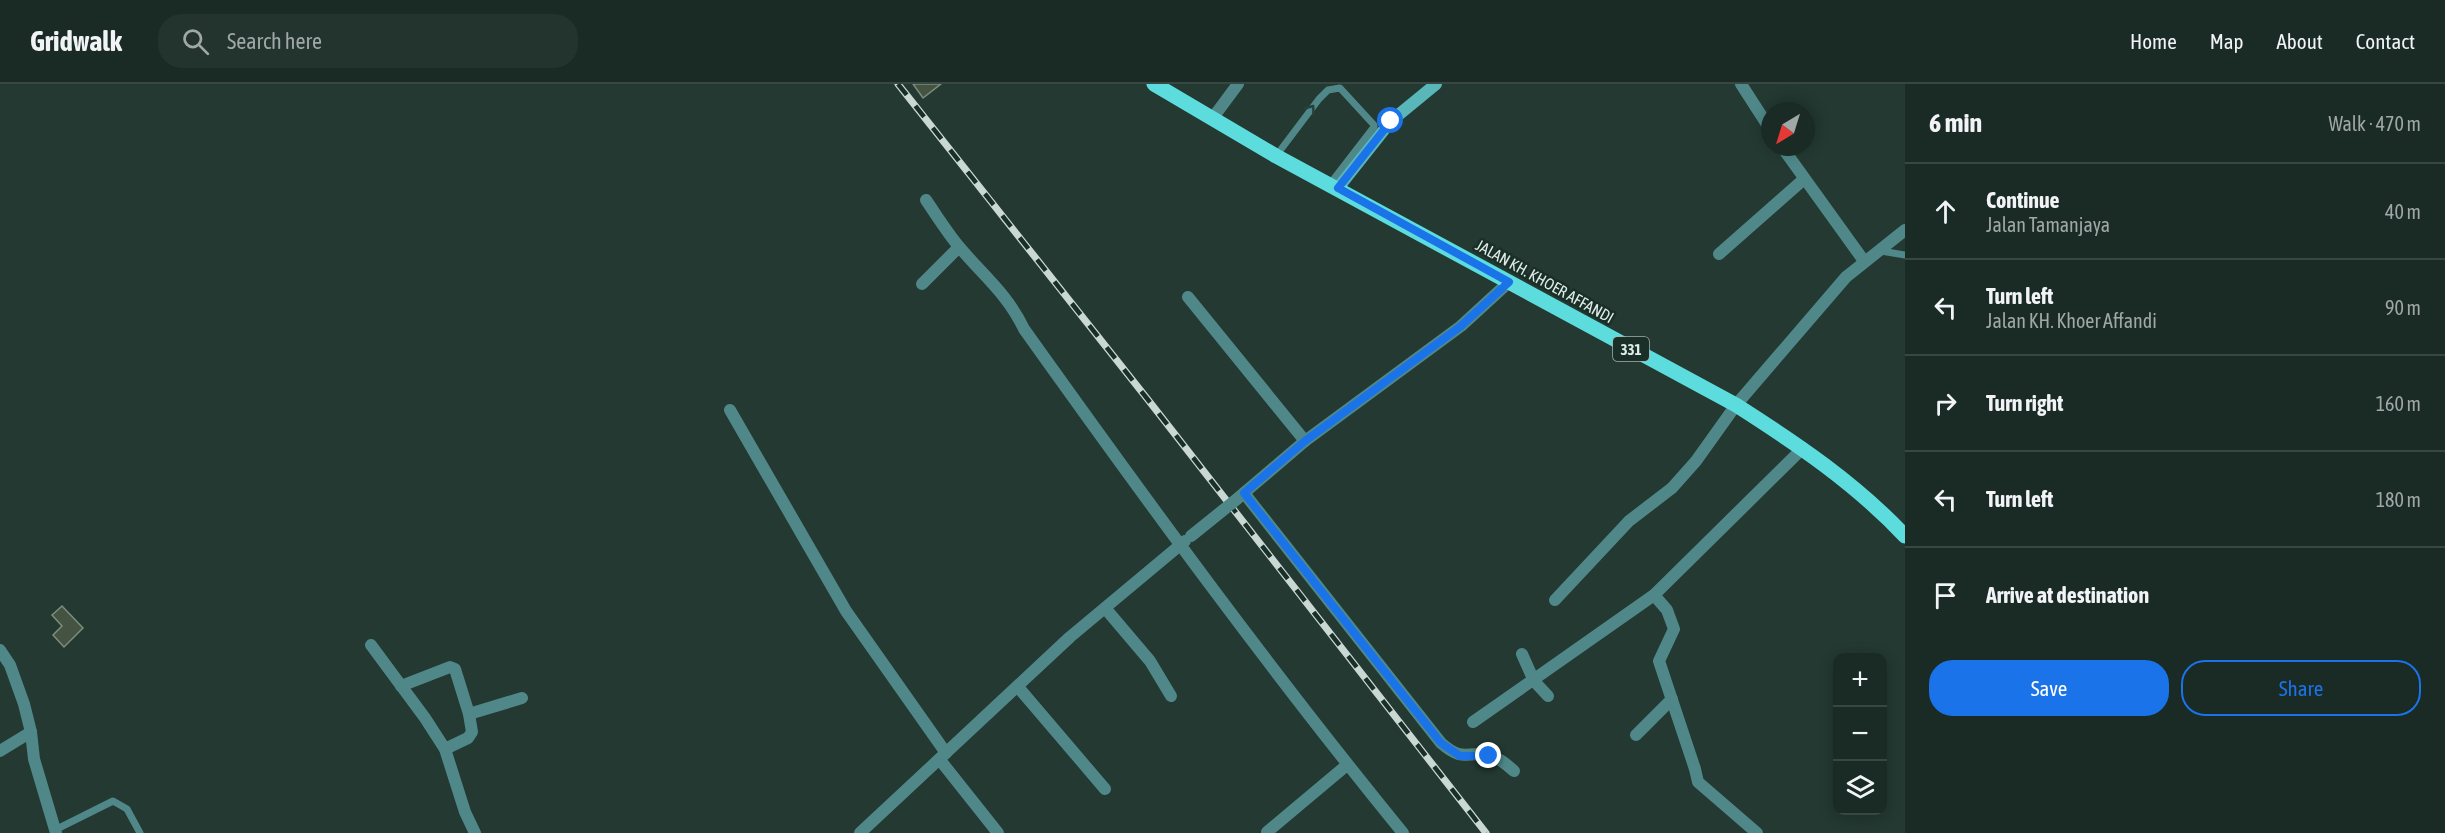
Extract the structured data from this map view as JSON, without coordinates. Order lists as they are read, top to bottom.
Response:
{
  "streets": {
    "main road": ["JALAN KH. KHOER AFFANDI", "331"]
  },
  "crossings": [
    ["JALAN KH. KHOER AFFANDI", "331"]
  ],
  "north": "bottom left",
  "page": {
    "header": "Gridwalk",
    "search": "Search here",
    "nav": [
      "Home",
      "Map",
      "About",
      "Contact"
    ],
    "heading": ["6 min", "Walk · 470 m"],
    "list": [
      ["Continue", "Jalan Tamanjaya", "40 m"],
      ["Turn left", "Jalan KH. Khoer Affandi", "90 m"],
      ["Turn right", "160 m"],
      ["Turn left", "180 m"],
      "Arrive at destination"
    ],
    "buttons": ["Save", "Share"],
    "map_buttons": ["+", "−"]
  }
}
